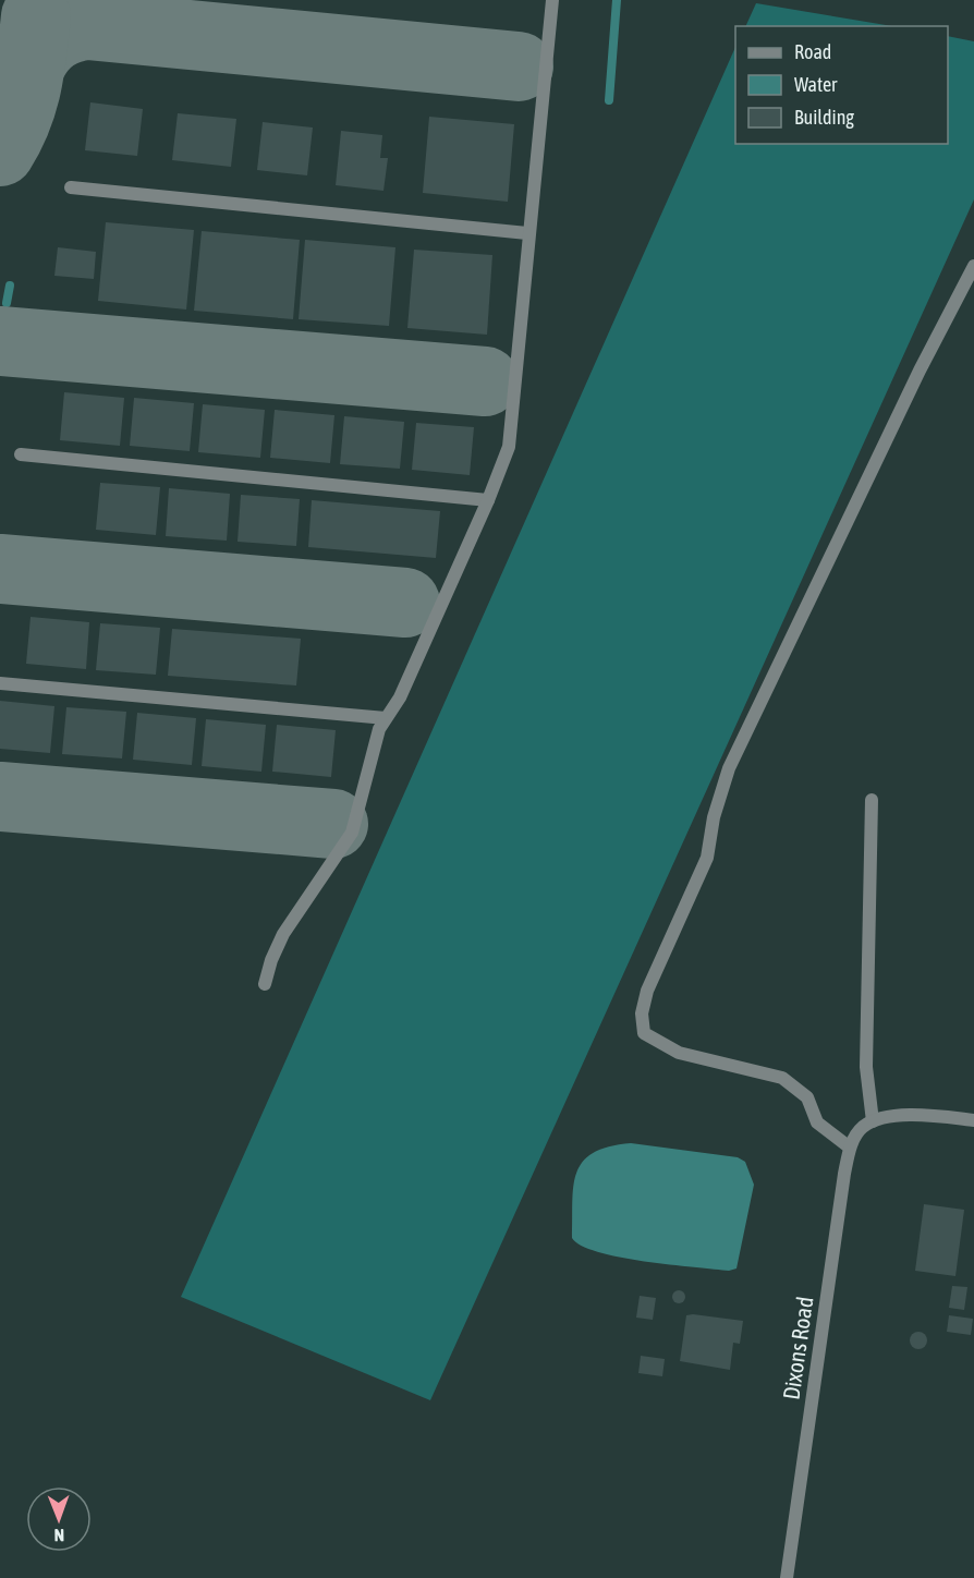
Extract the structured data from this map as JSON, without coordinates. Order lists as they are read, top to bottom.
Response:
{
  "streets": {
    "street": ["Dixons Road"]
  },
  "legend": ["Road", "Water", "Building"],
  "north": "bottom"
}
